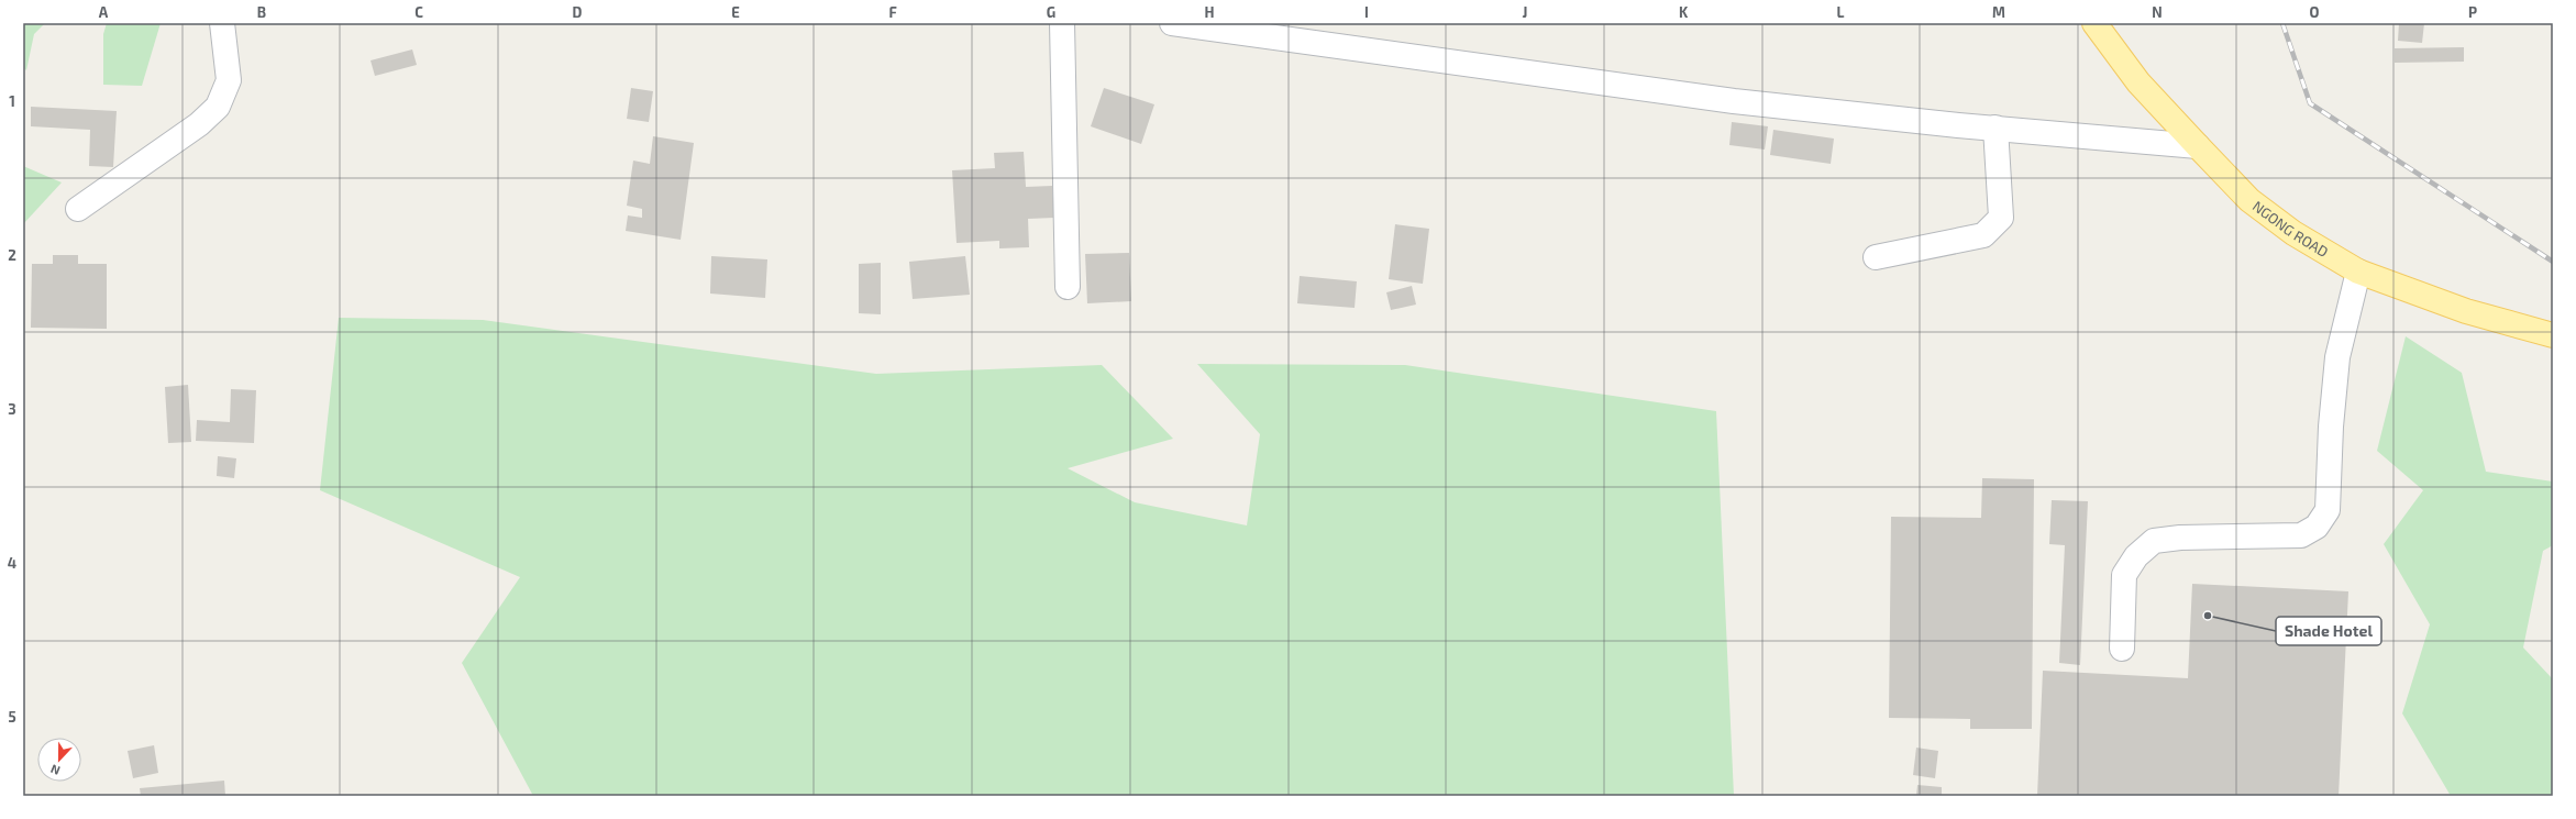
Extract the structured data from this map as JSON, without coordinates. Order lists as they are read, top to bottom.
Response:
{
  "streets": {
    "main road": ["NGONG ROAD"]
  },
  "places": ["Shade Hotel"],
  "north": "bottom",
  "grid": {
    "columns": [
      "A",
      "B",
      "C",
      "D",
      "E",
      "F",
      "G",
      "H",
      "I",
      "J",
      "K",
      "L",
      "M",
      "N",
      "O",
      "P"
    ],
    "rows": [
      "1",
      "2",
      "3",
      "4",
      "5"
    ]
  }
}
